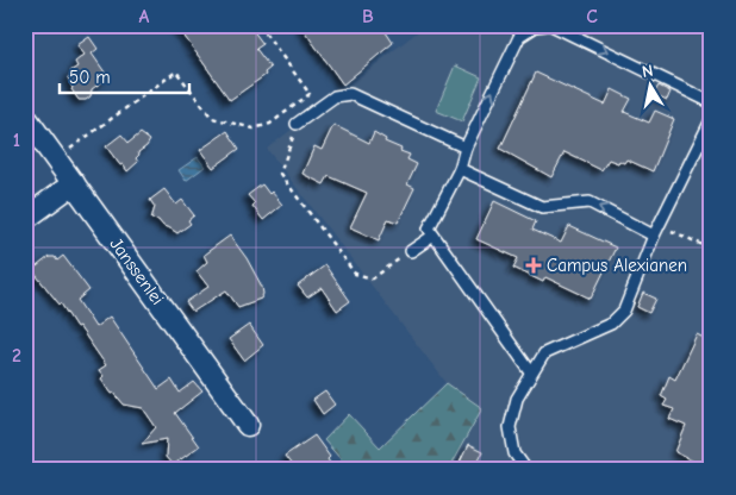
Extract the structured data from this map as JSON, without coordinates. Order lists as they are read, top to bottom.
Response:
{
  "streets": {
    "street": ["Janssenlei"]
  },
  "places": {
    "health": ["Campus Alexianen"]
  },
  "scale_bar": "50 m",
  "north": "top",
  "grid": {
    "columns": ["A", "B", "C"],
    "rows": ["1", "2"]
  }
}
